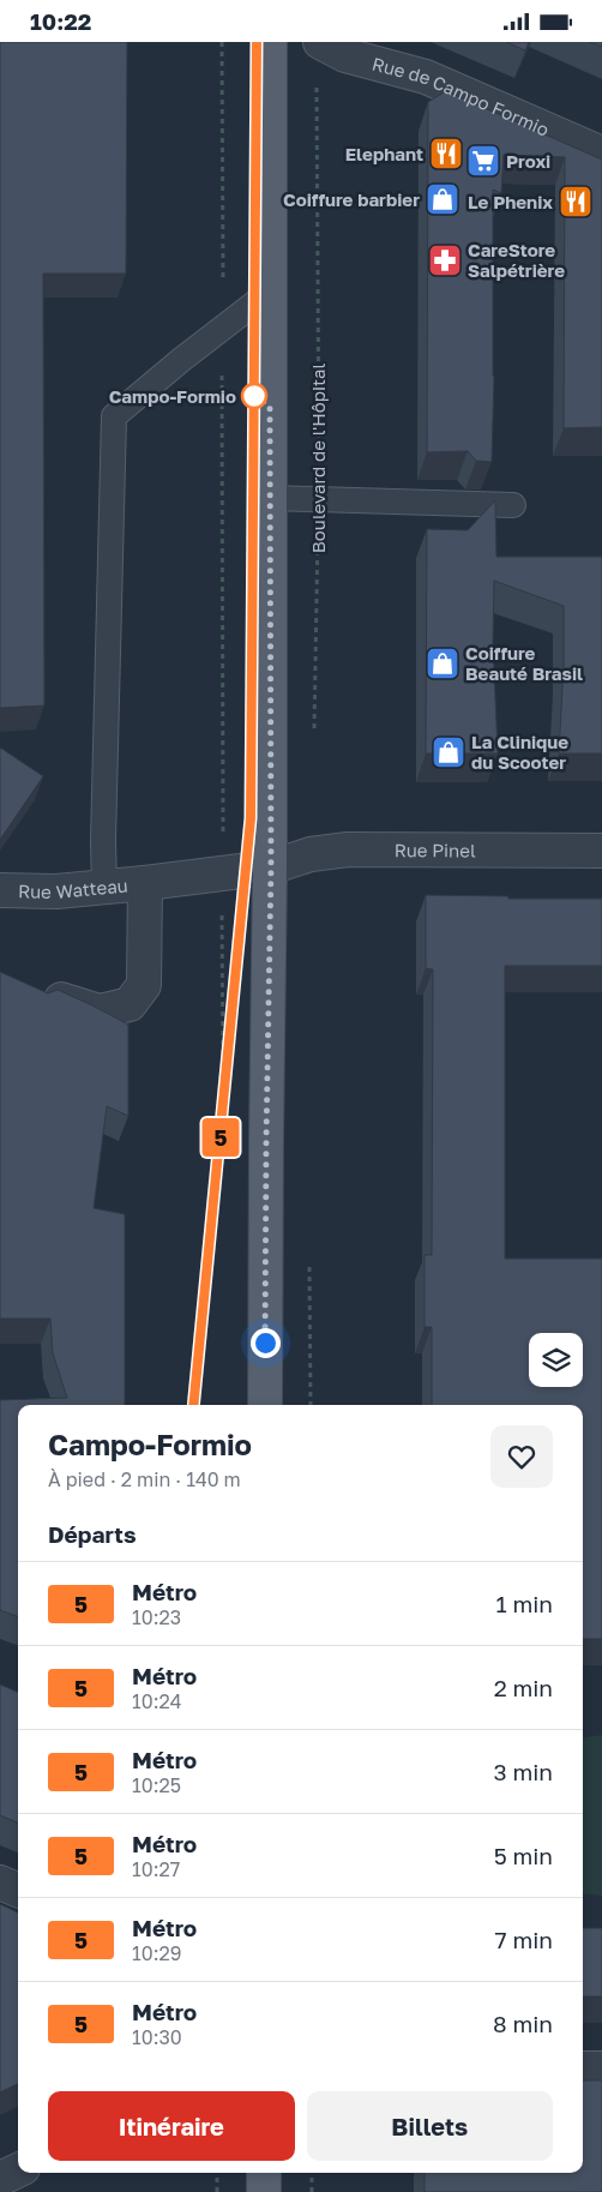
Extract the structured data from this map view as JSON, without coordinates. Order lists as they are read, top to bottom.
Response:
{
  "streets": {
    "street": ["Rue de Campo Formio", "Rue Pinel", "Rue Watteau"],
    "path": ["Boulevard de l'Hôpital"]
  },
  "crossings": [
    ["Rue Pinel", "Rue Watteau"]
  ],
  "places": {
    "restaurant": ["Elephant", "Le Phenix"],
    "supermarket": ["Proxi"],
    "shop": ["Coiffure barbier", "Coiffure Beauté Brasil", "La Clinique du Scooter"],
    "pharmacy": ["CareStore Salpétrière"],
    "other": ["Campo-Formio"]
  },
  "lines": ["metro line 5"],
  "page": {
    "status": "10:22",
    "on_map": "5",
    "heading": [
      ["Campo-Formio", "À pied · 2 min · 140 m"],
      "Départs"
    ],
    "list": [
      {
        "mark": "5",
        "name": "Métro",
        "note": "10:23",
        "value": "1 min"
      },
      {
        "mark": "5",
        "name": "Métro",
        "note": "10:24",
        "value": "2 min"
      },
      {
        "mark": "5",
        "name": "Métro",
        "note": "10:25",
        "value": "3 min"
      },
      {
        "mark": "5",
        "name": "Métro",
        "note": "10:27",
        "value": "5 min"
      },
      {
        "mark": "5",
        "name": "Métro",
        "note": "10:29",
        "value": "7 min"
      },
      {
        "mark": "5",
        "name": "Métro",
        "note": "10:30",
        "value": "8 min"
      }
    ],
    "buttons": ["Itinéraire", "Billets"]
  }
}
